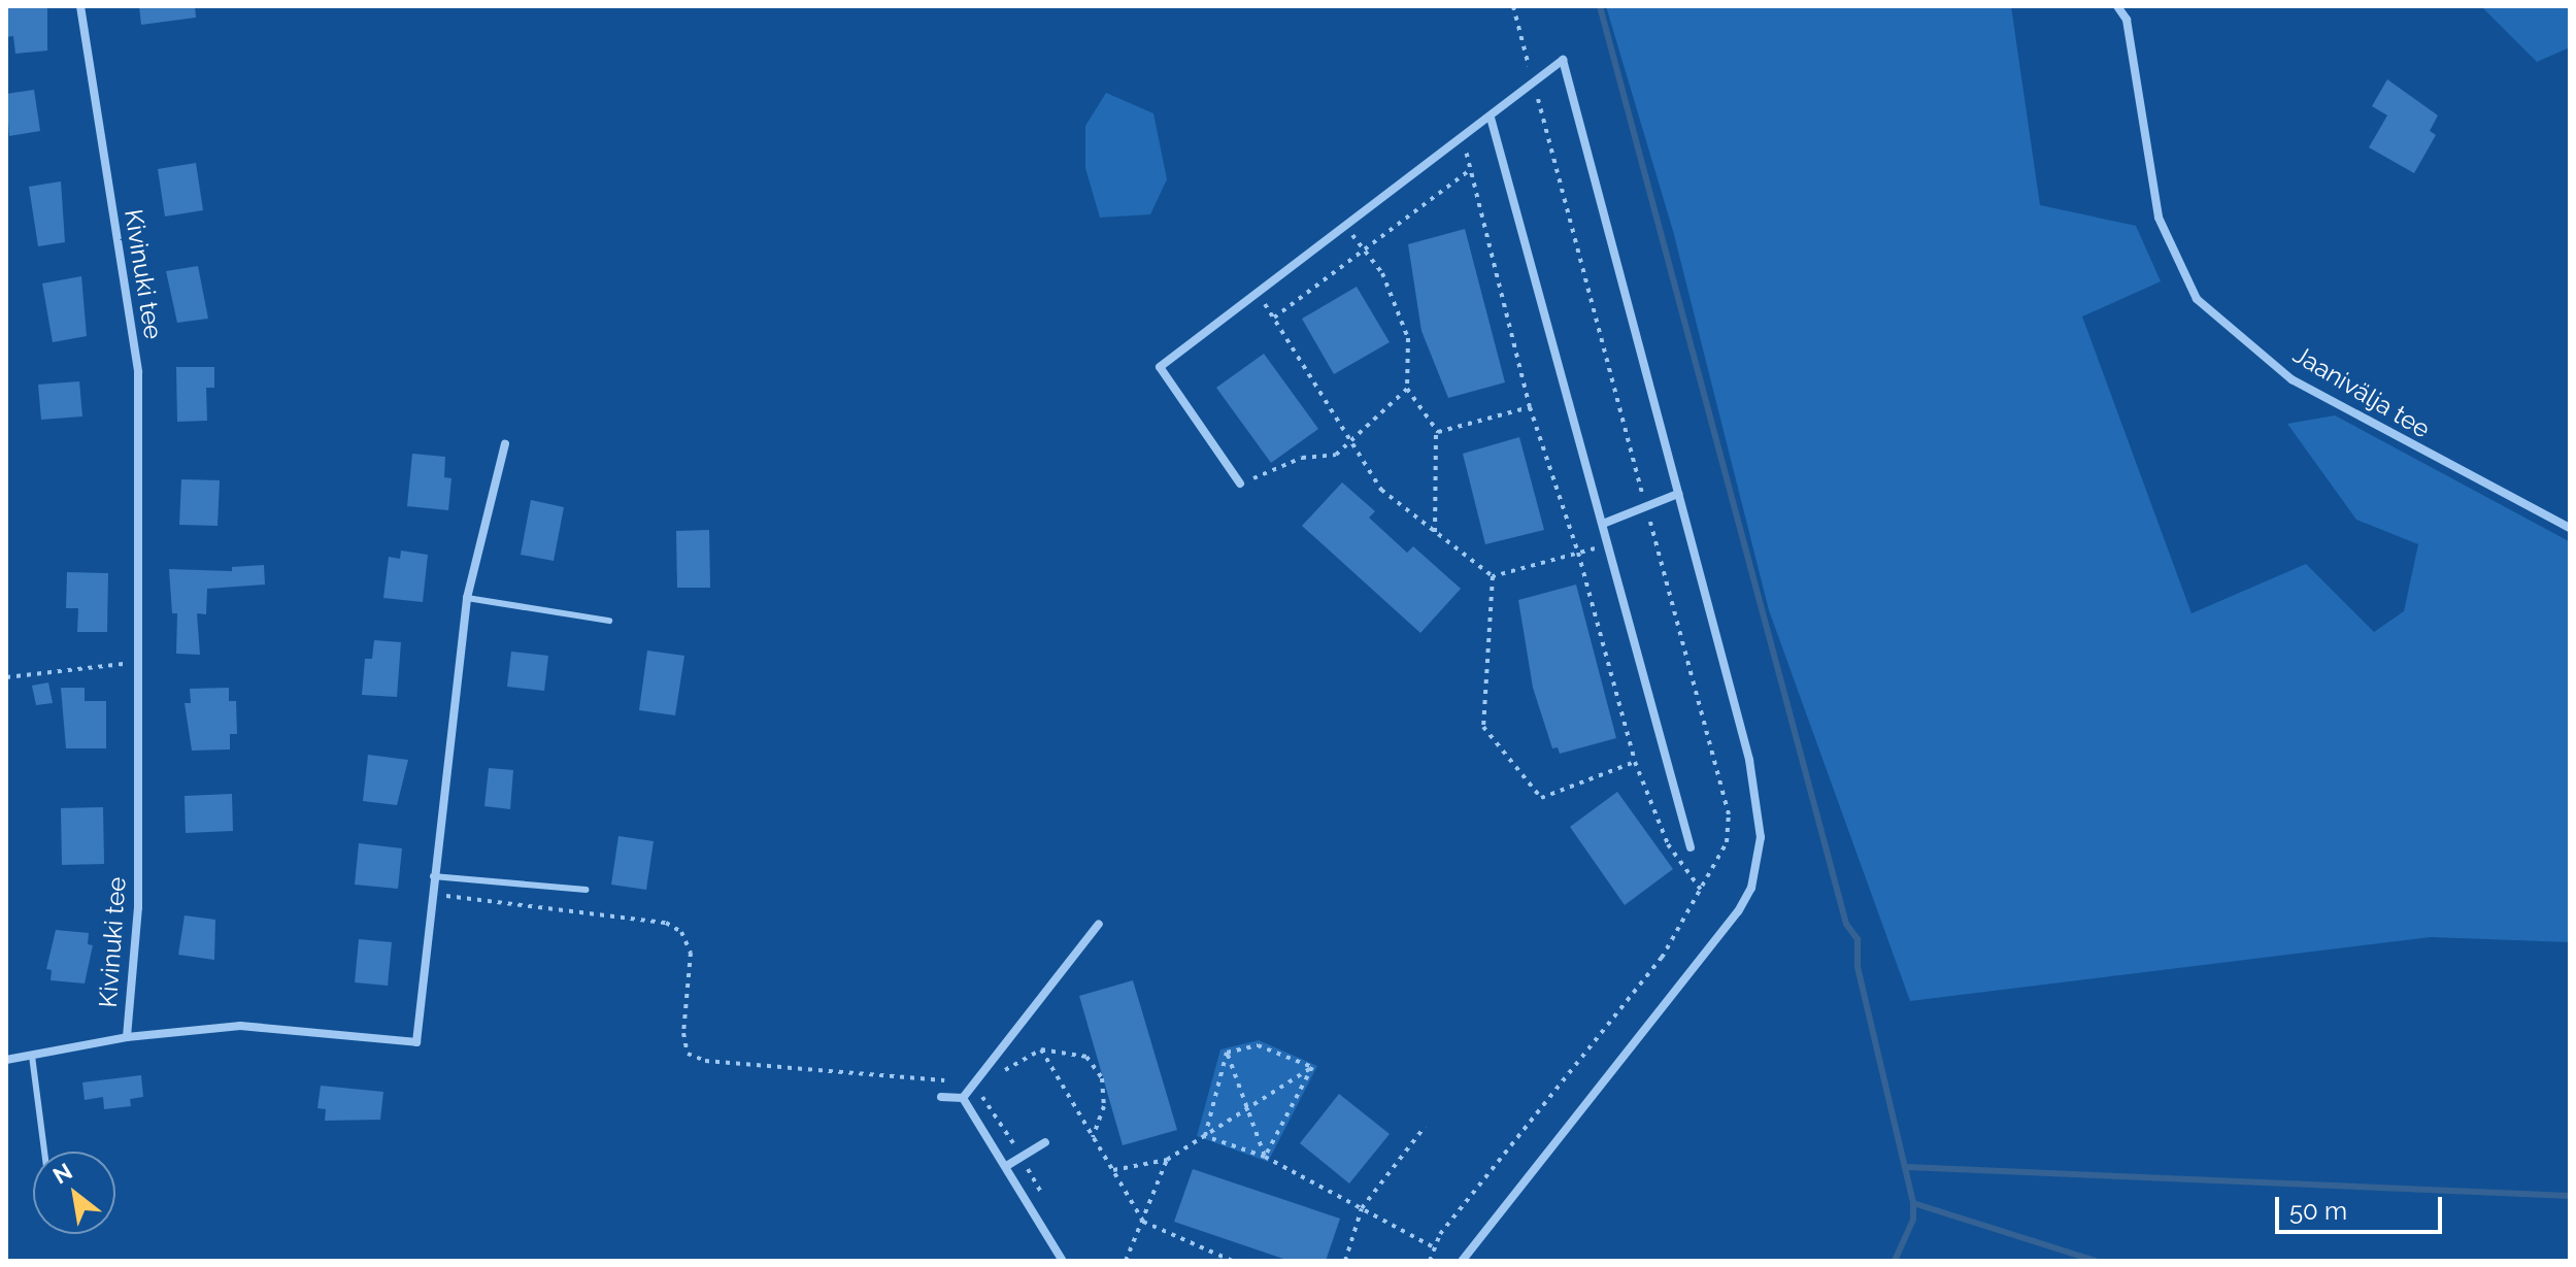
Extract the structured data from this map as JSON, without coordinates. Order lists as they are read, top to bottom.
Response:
{
  "streets": {
    "street": ["Kivinuki tee", "Jaanivälja tee"]
  },
  "scale_bar": "50 m",
  "north": "top left"
}
